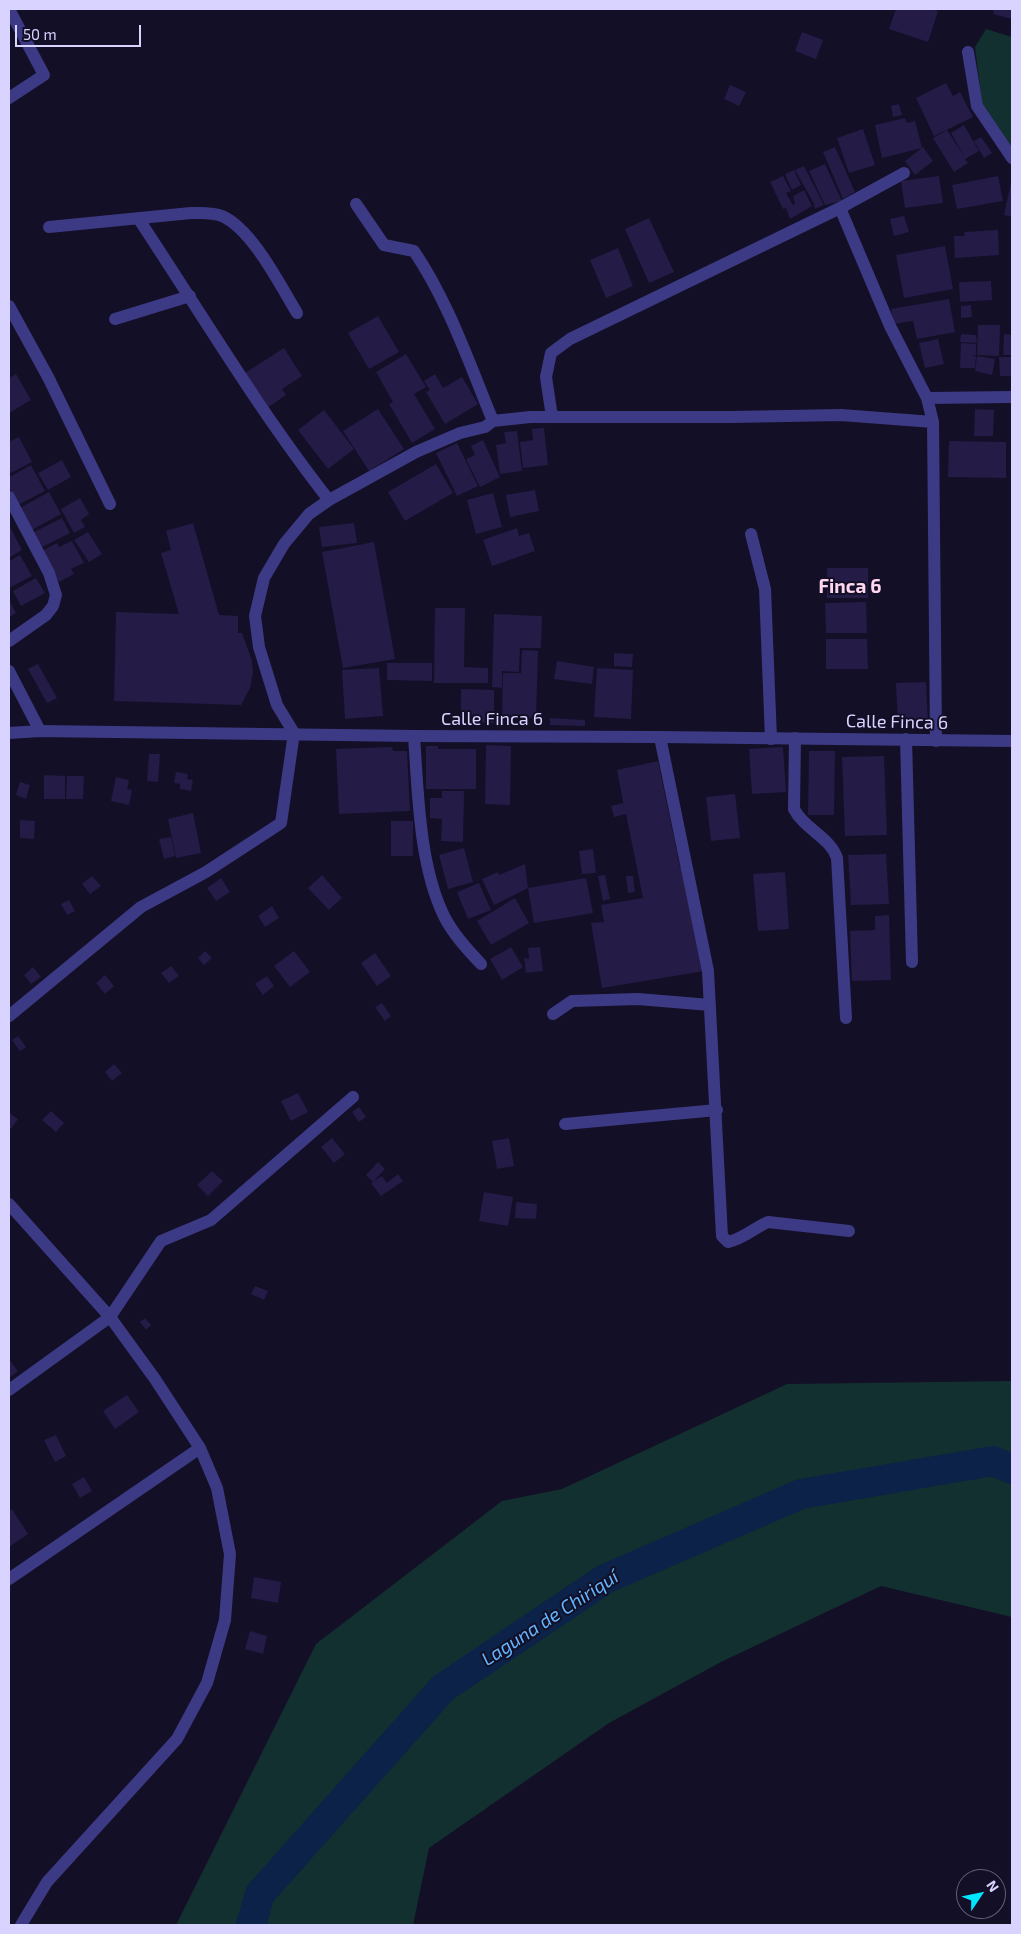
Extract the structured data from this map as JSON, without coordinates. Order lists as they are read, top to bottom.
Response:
{
  "streets": {
    "street": ["Calle Finca 6"]
  },
  "districts": ["Finca 6"],
  "water": ["Laguna de Chiriquí"],
  "scale_bar": "50 m",
  "north": "top right"
}
